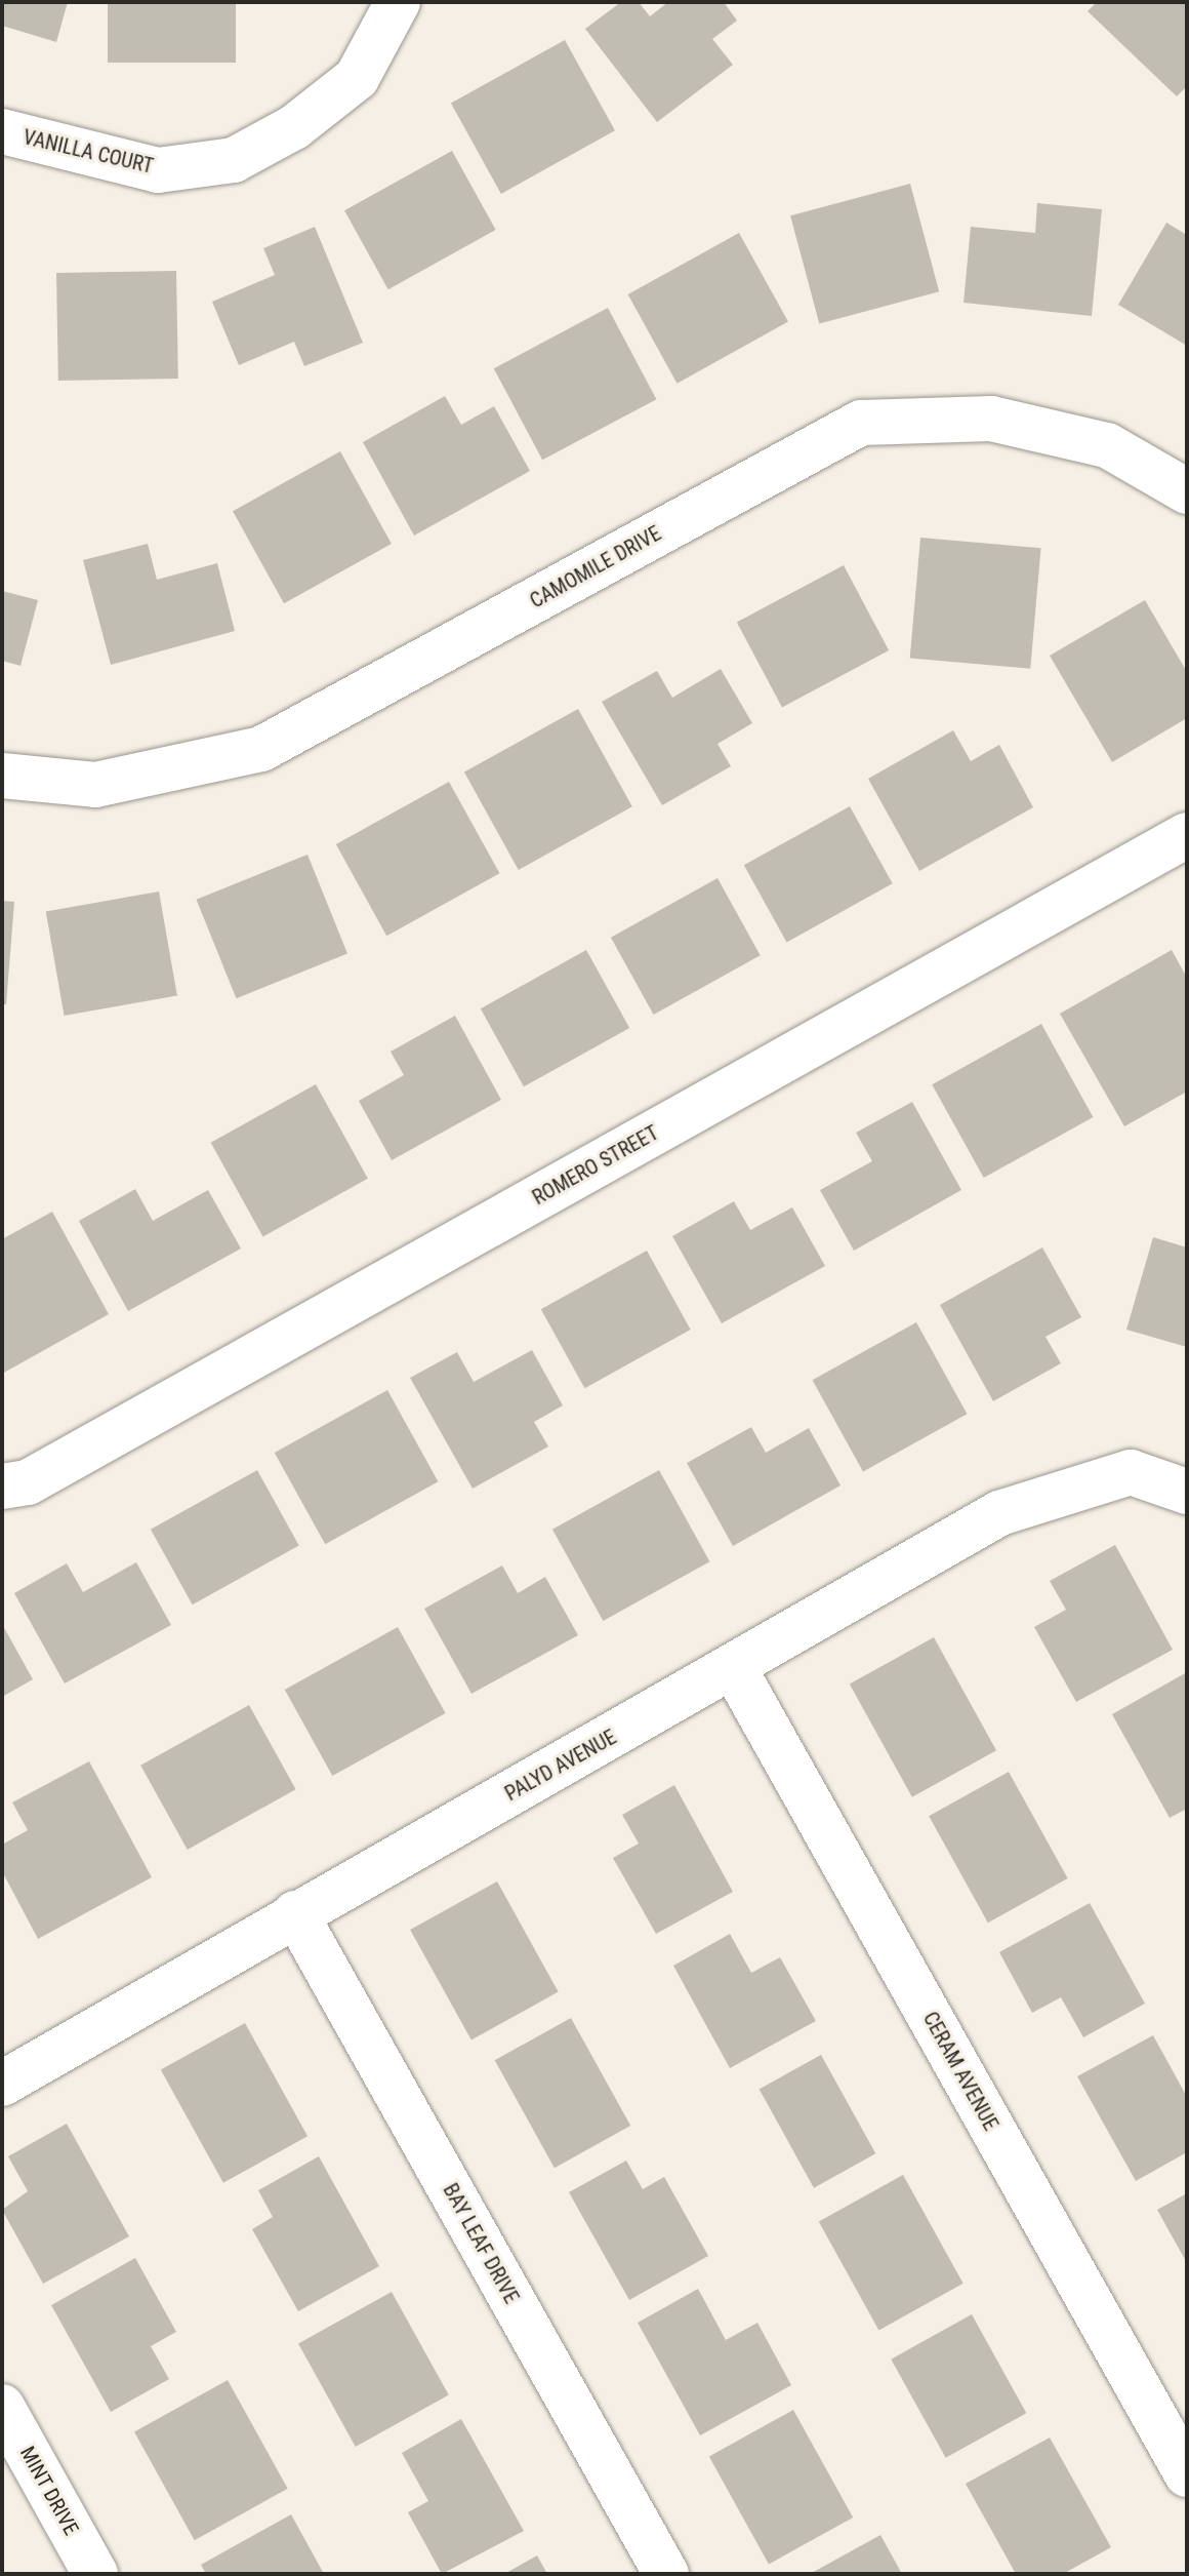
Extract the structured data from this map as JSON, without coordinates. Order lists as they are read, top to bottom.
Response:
{
  "streets": {
    "street": [
      "VANILLA COURT",
      "CAMOMILE DRIVE",
      "ROMERO STREET",
      "PALYD AVENUE",
      "CERAM AVENUE",
      "BAY LEAF DRIVE",
      "MINT DRIVE"
    ]
  },
  "crossings": [
    ["PALYD AVENUE", "CERAM AVENUE"],
    ["PALYD AVENUE", "BAY LEAF DRIVE"]
  ]
}
